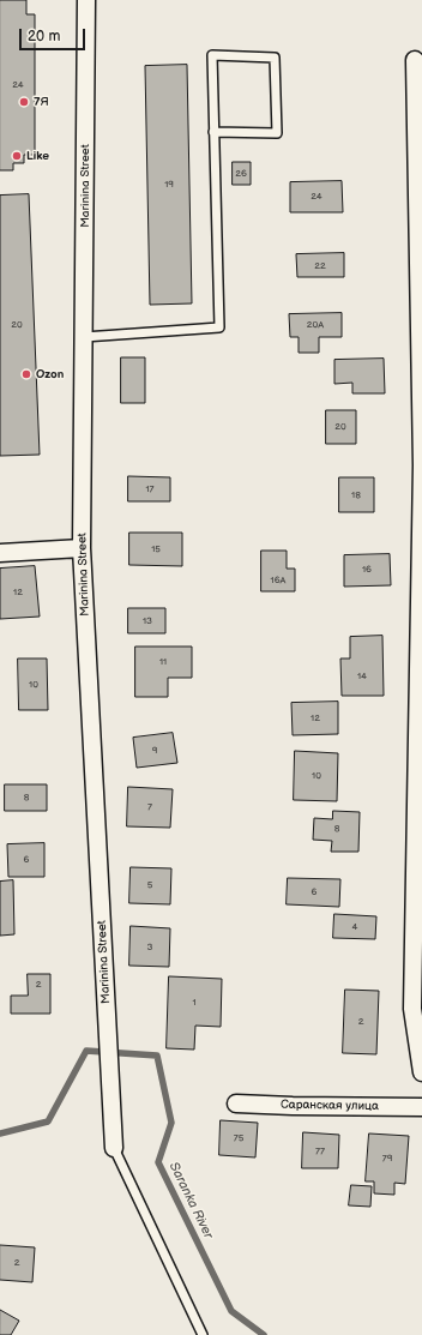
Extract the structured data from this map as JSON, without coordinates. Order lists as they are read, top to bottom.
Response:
{
  "streets": {
    "street": ["Marinina Street", "Саранская улица"]
  },
  "water": ["Saranka River"],
  "places": ["7Я", "Like", "Ozon"],
  "house_numbers": [
    "24",
    "26",
    "19",
    "24",
    "22",
    "20",
    "20А",
    "20",
    "17",
    "18",
    "15",
    "16",
    "16А",
    "12",
    "13",
    "11",
    "14",
    "10",
    "12",
    "9",
    "10",
    "8",
    "7",
    "8",
    "6",
    "5",
    "6",
    "4",
    "3",
    "2",
    "1",
    "2",
    "75",
    "77",
    "79",
    "2"
  ],
  "scale_bar": "20 m"
}
